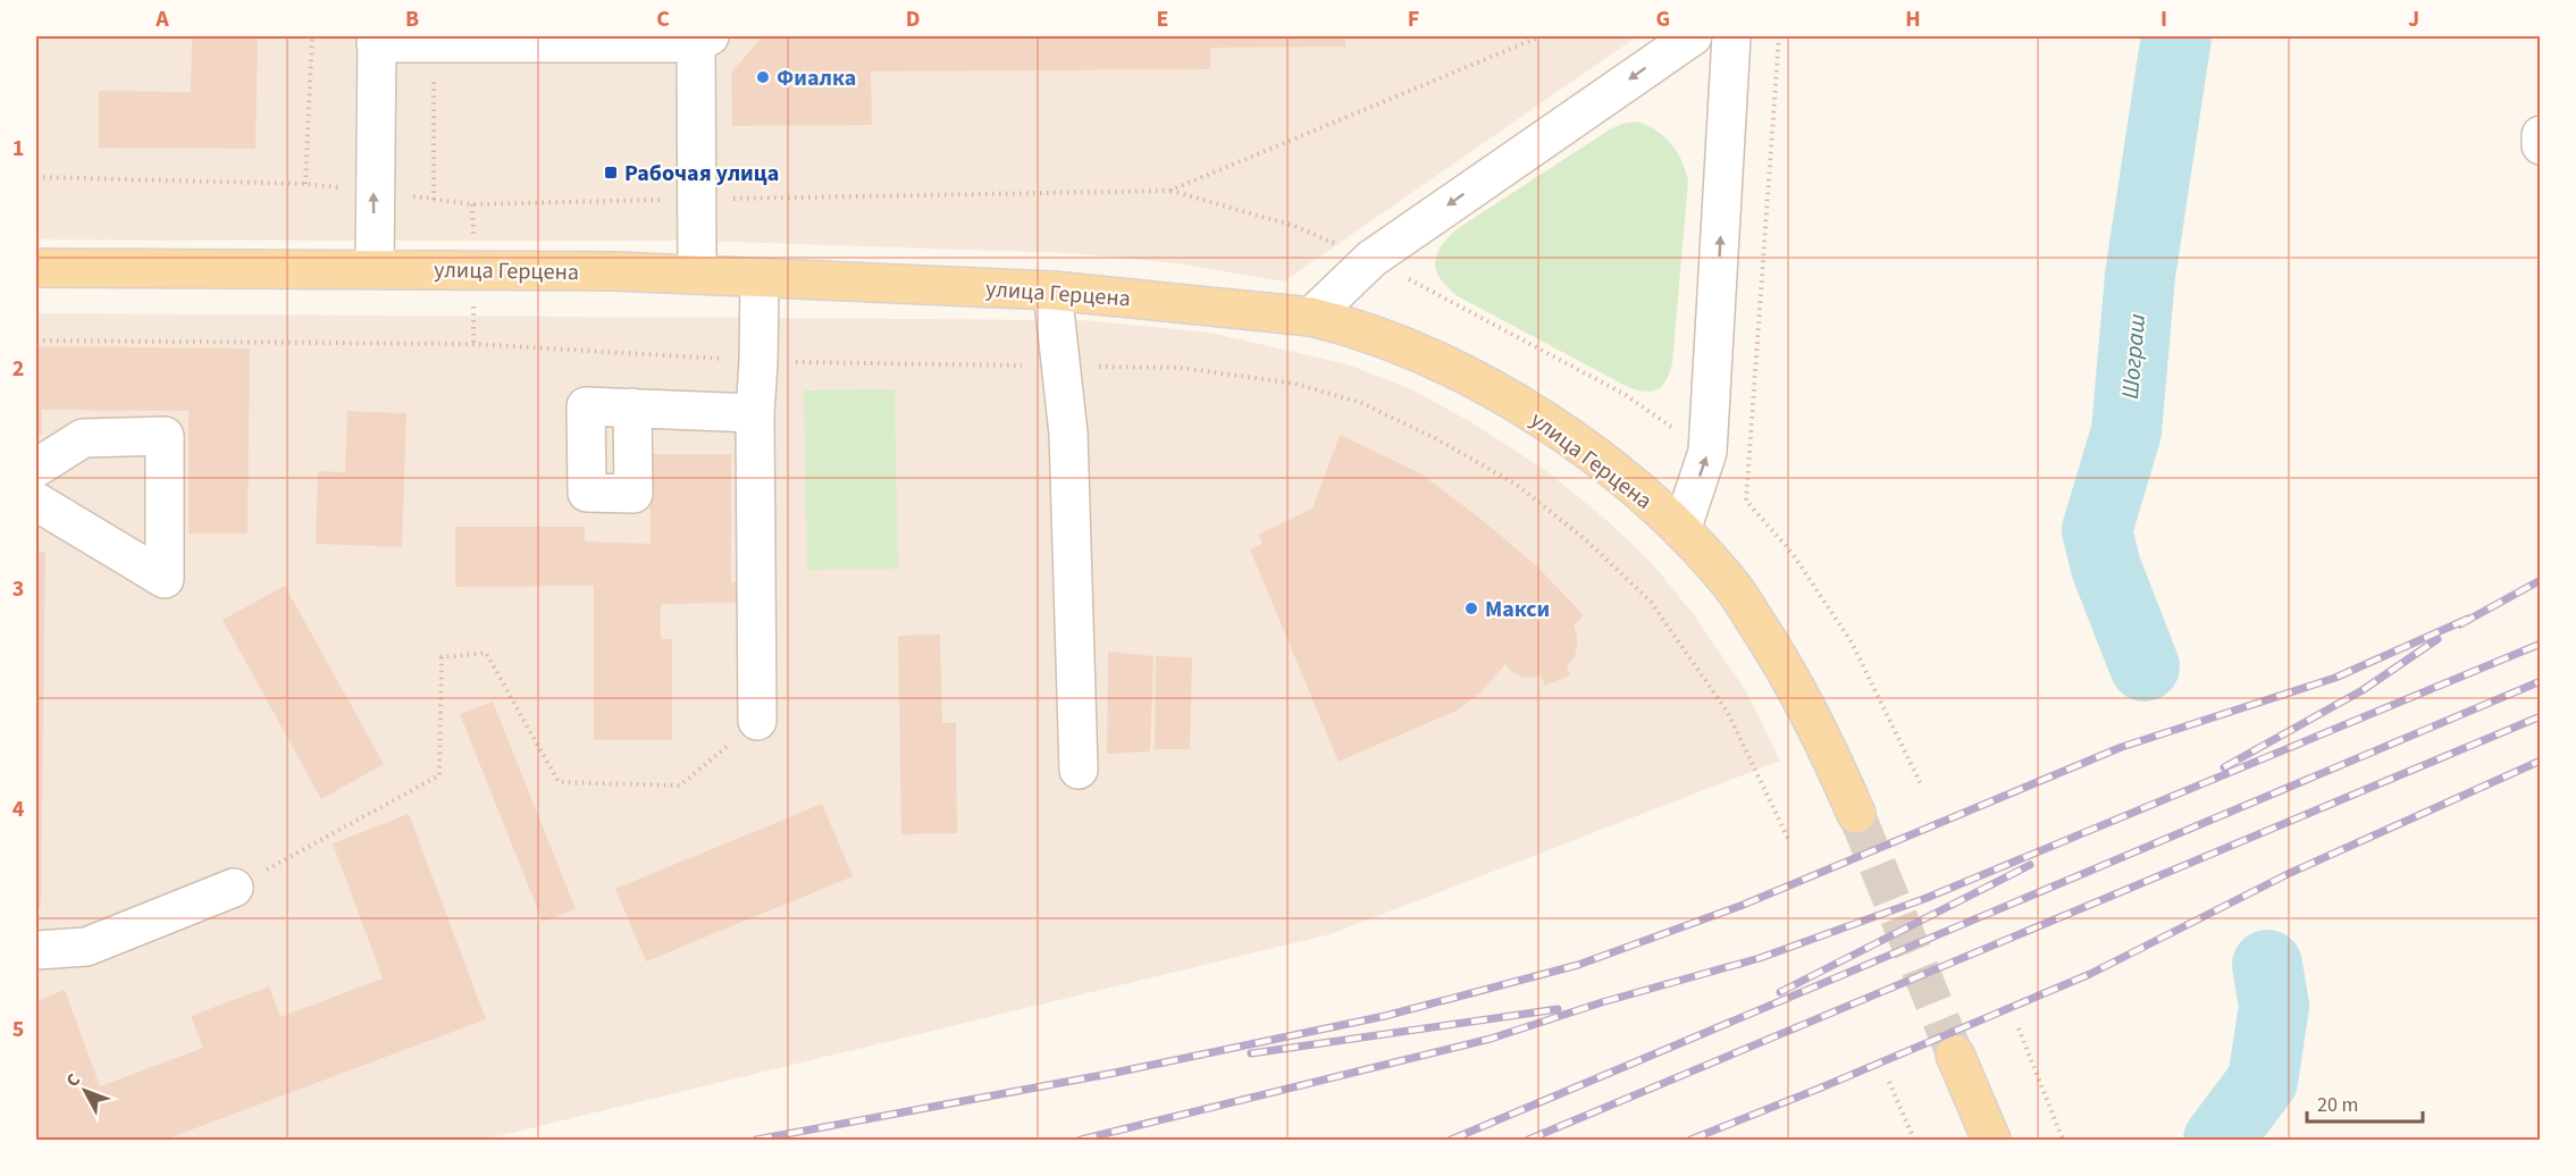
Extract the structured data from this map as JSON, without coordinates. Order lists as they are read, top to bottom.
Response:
{
  "streets": {
    "main road": ["улица Герцена"]
  },
  "water": ["Шограш"],
  "places": {
    "other": ["Фиалка", "Макси"],
    "transit": ["Рабочая улица"]
  },
  "scale_bar": "20 m",
  "north": "top left",
  "grid": {
    "columns": [
      "A",
      "B",
      "C",
      "D",
      "E",
      "F",
      "G",
      "H",
      "I",
      "J"
    ],
    "rows": [
      "1",
      "2",
      "3",
      "4",
      "5"
    ]
  }
}
